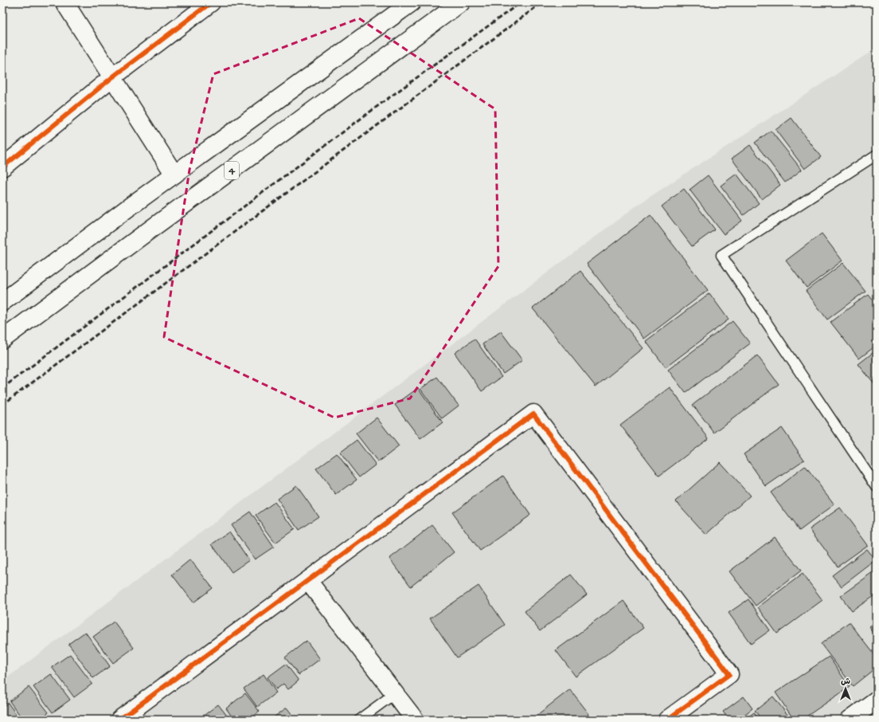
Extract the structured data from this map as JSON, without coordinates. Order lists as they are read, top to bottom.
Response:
{
  "streets": {
    "street": ["4"]
  },
  "north": "top"
}
